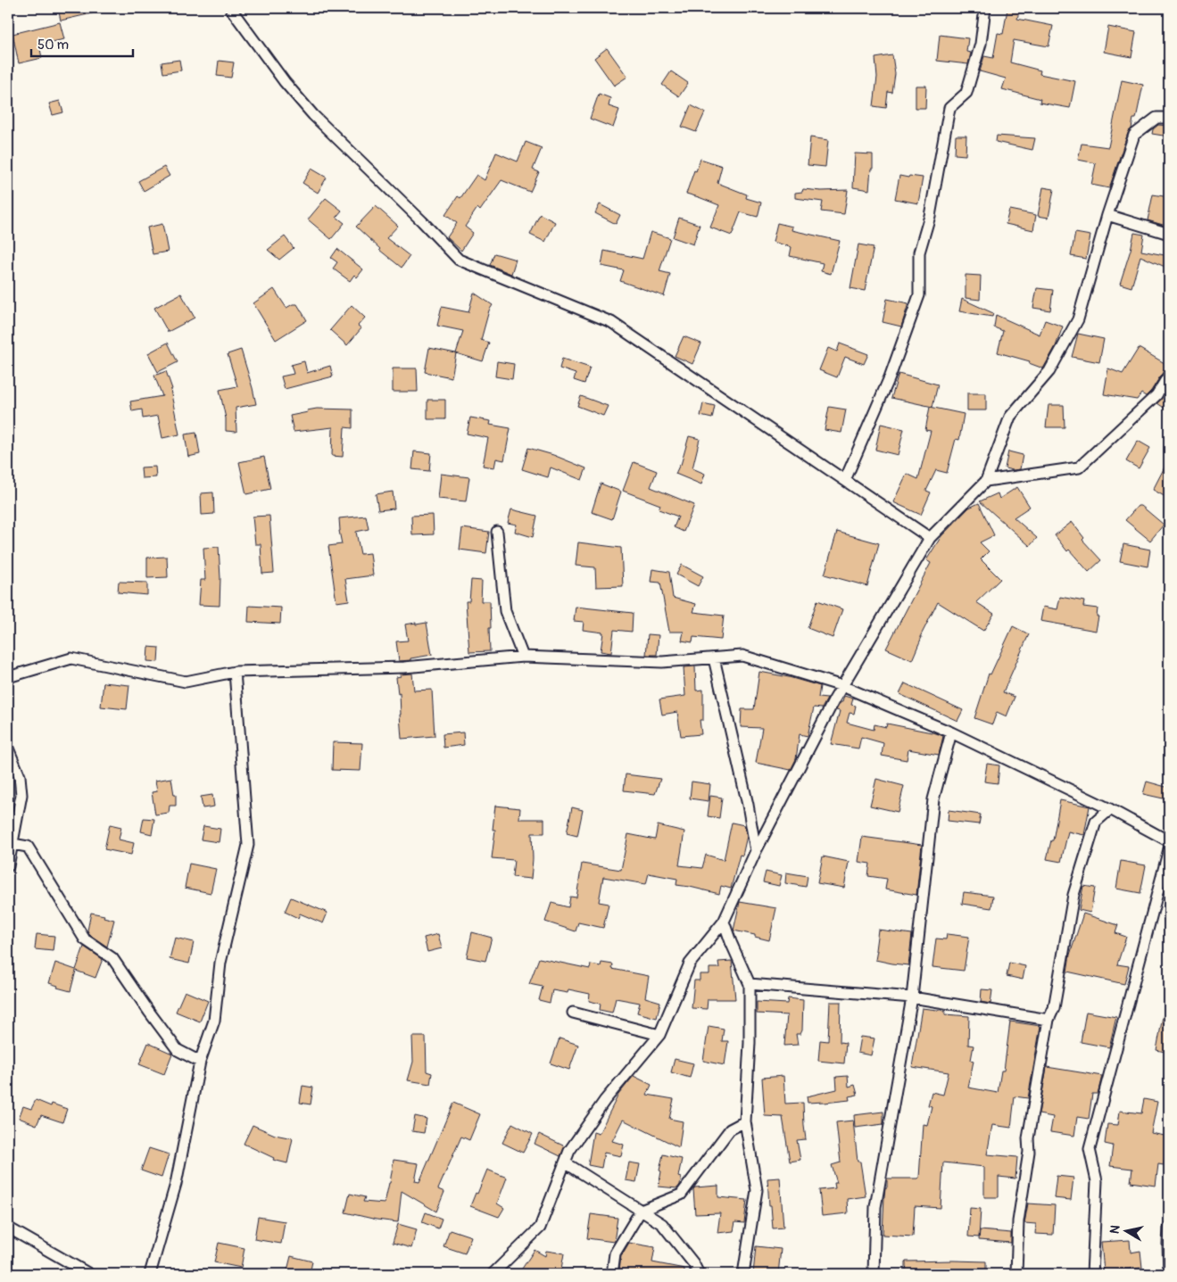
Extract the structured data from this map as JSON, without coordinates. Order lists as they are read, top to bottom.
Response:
{
  "scale_bar": "50 m",
  "north": "left"
}
